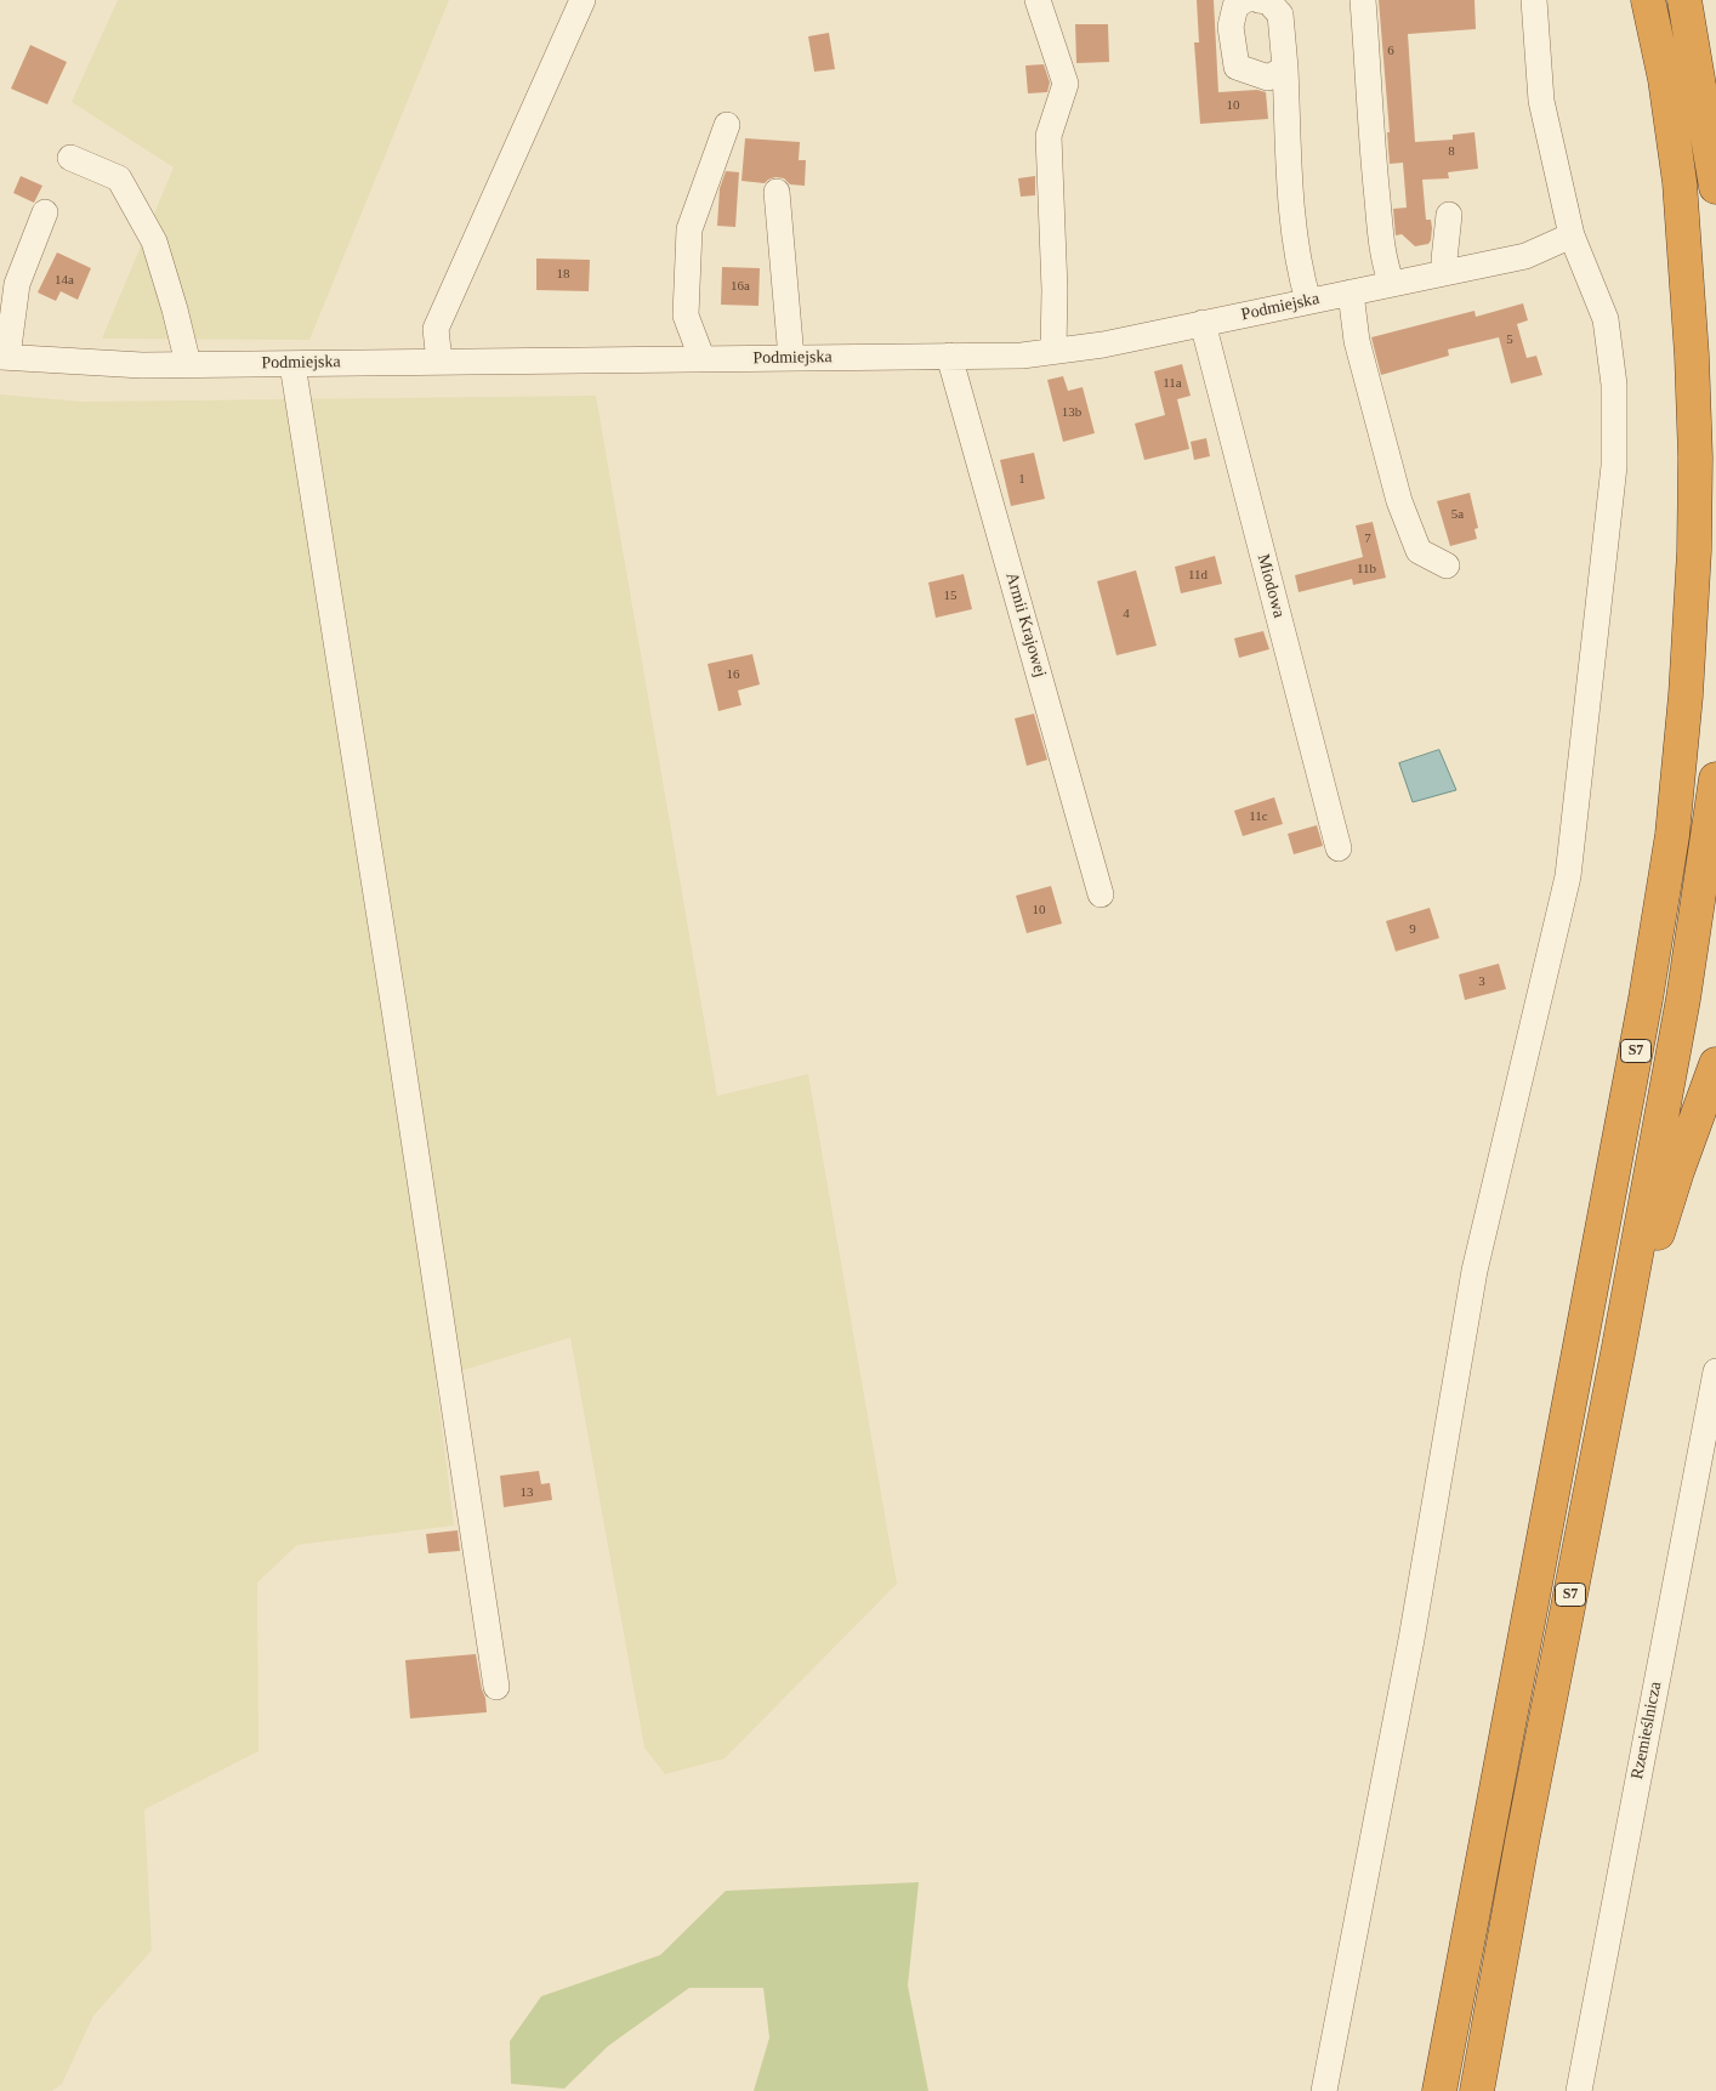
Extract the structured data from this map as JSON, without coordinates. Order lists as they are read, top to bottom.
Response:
{
  "streets": {
    "highway": ["S7"],
    "street": [
      "Podmiejska",
      "Miodowa",
      "Armii Krajowej",
      "Rzemieślnicza"
    ]
  },
  "crossings": [
    ["Podmiejska", "Miodowa"],
    ["Podmiejska", "Armii Krajowej"]
  ],
  "house_numbers": [
    "6",
    "10",
    "8",
    "18",
    "14a",
    "16a",
    "5",
    "11a",
    "13b",
    "1",
    "5a",
    "7",
    "11b",
    "11d",
    "15",
    "4",
    "16",
    "11c",
    "10",
    "9",
    "3",
    "13"
  ]
}
